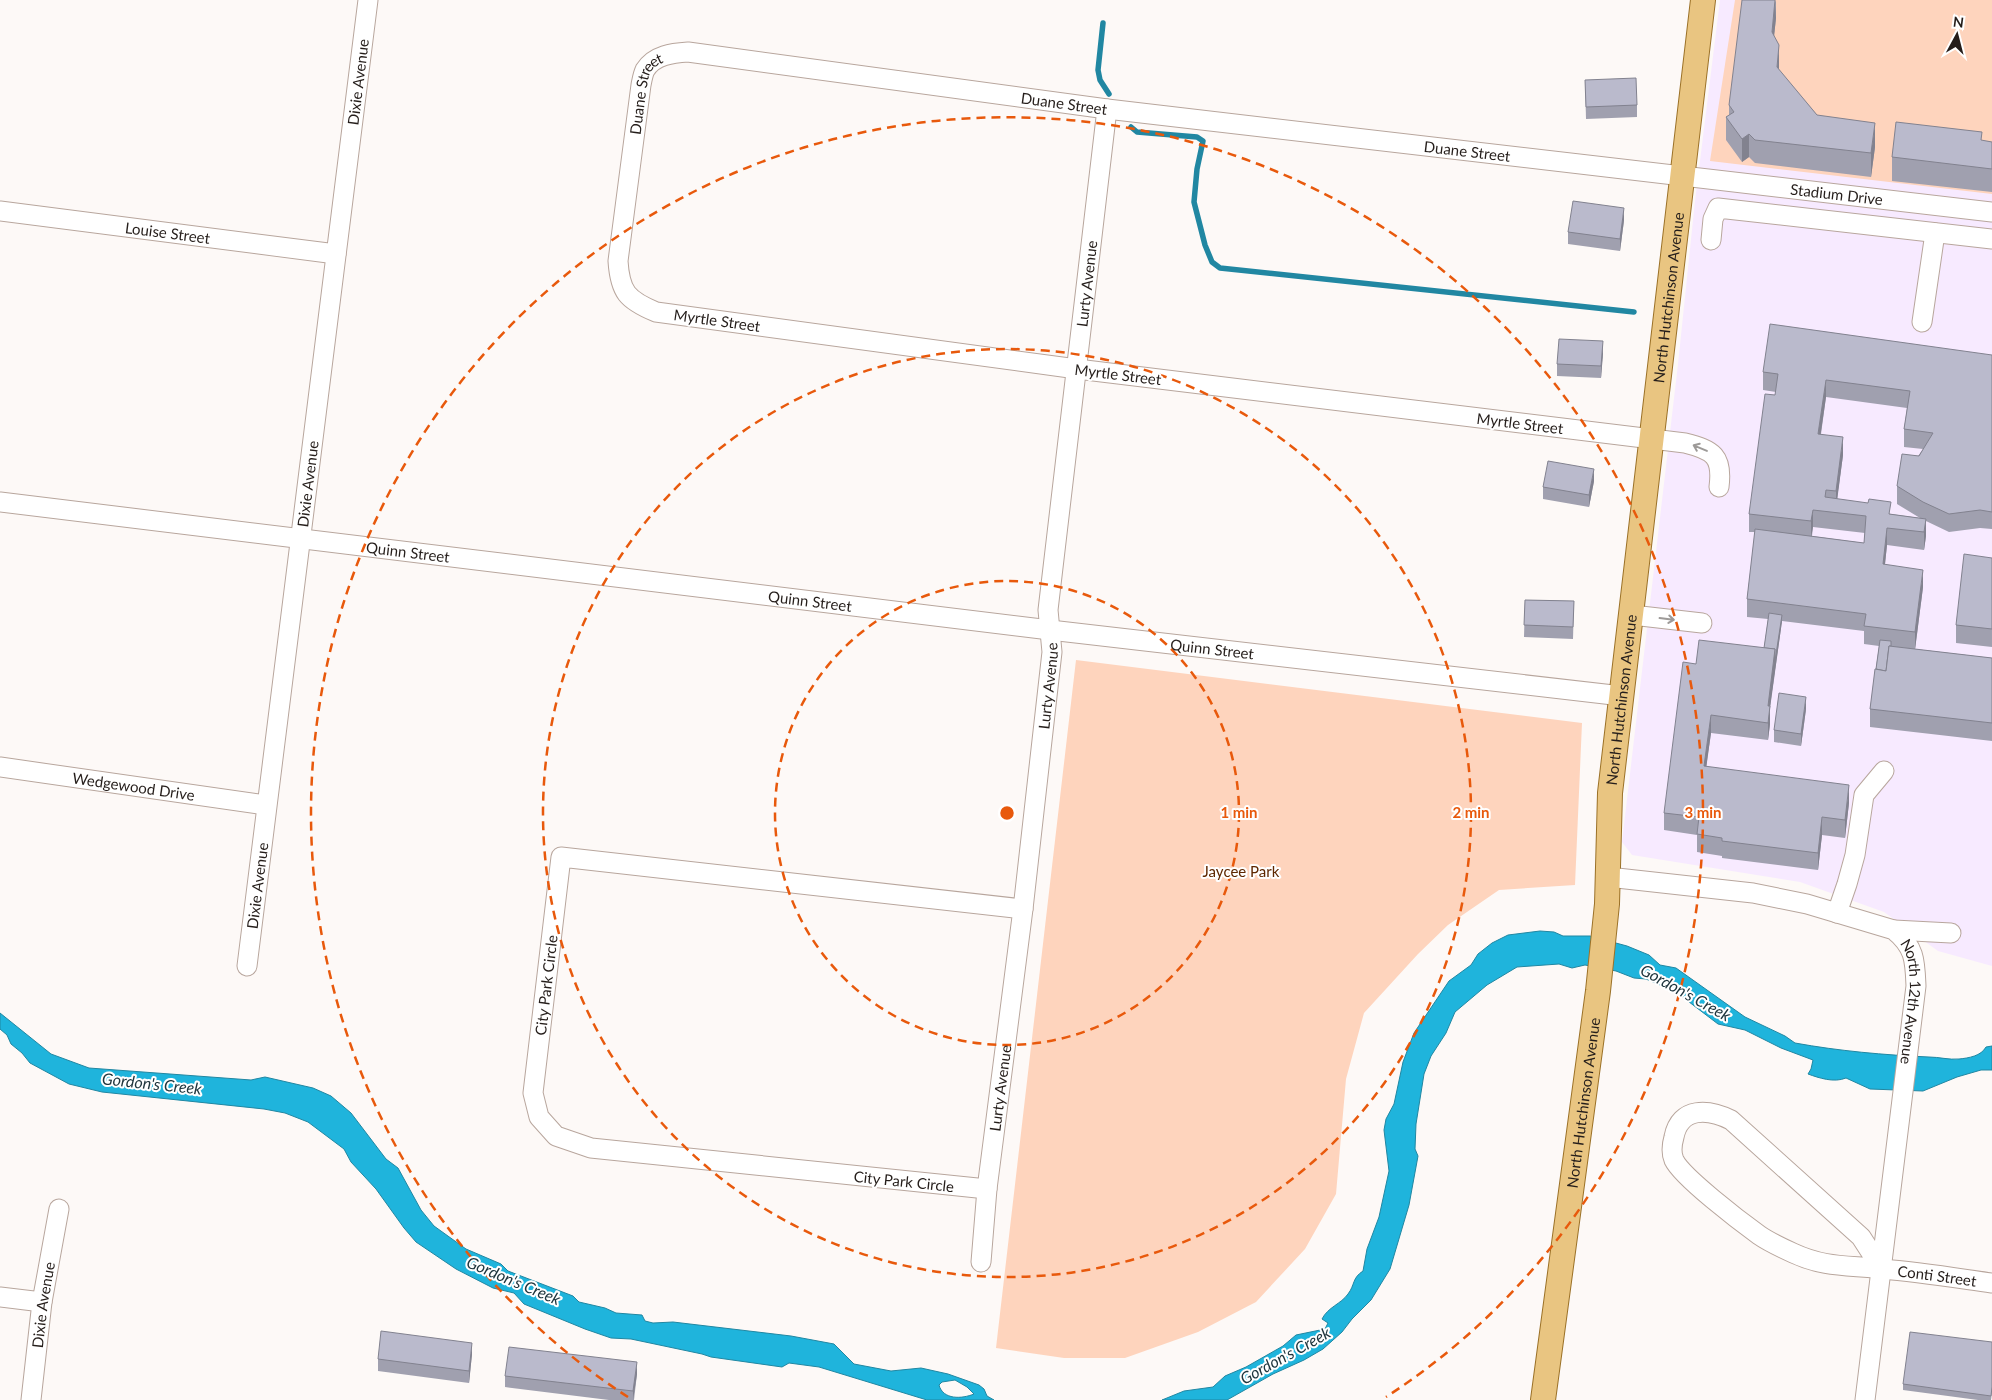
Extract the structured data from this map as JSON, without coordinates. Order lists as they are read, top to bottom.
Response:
{
  "streets": {
    "main road": ["North Hutchinson Avenue"],
    "street": [
      "Dixie Avenue",
      "Duane Street",
      "Stadium Drive",
      "Louise Street",
      "Lurty Avenue",
      "Myrtle Street",
      "Quinn Street",
      "Wedgewood Drive",
      "City Park Circle",
      "North 12th Avenue",
      "Conti Street"
    ]
  },
  "crossings": [
    ["Dixie Avenue", "Louise Street"],
    ["Dixie Avenue", "Quinn Street"],
    ["Dixie Avenue", "Wedgewood Drive"],
    ["Duane Street", "Stadium Drive"],
    ["Duane Street", "Lurty Avenue"],
    ["Duane Street", "North Hutchinson Avenue"],
    ["Duane Street", "Myrtle Street"],
    ["Stadium Drive", "North Hutchinson Avenue"],
    ["Lurty Avenue", "Myrtle Street"],
    ["Lurty Avenue", "Quinn Street"],
    ["Lurty Avenue", "City Park Circle"],
    ["North Hutchinson Avenue", "Myrtle Street"],
    ["North Hutchinson Avenue", "Quinn Street"],
    ["North Hutchinson Avenue", "North 12th Avenue"],
    ["North 12th Avenue", "Conti Street"]
  ],
  "water": ["Gordon's Creek"],
  "parks": ["Jaycee Park"],
  "north": "top",
  "rings": ["1 min", "2 min", "3 min"]
}
